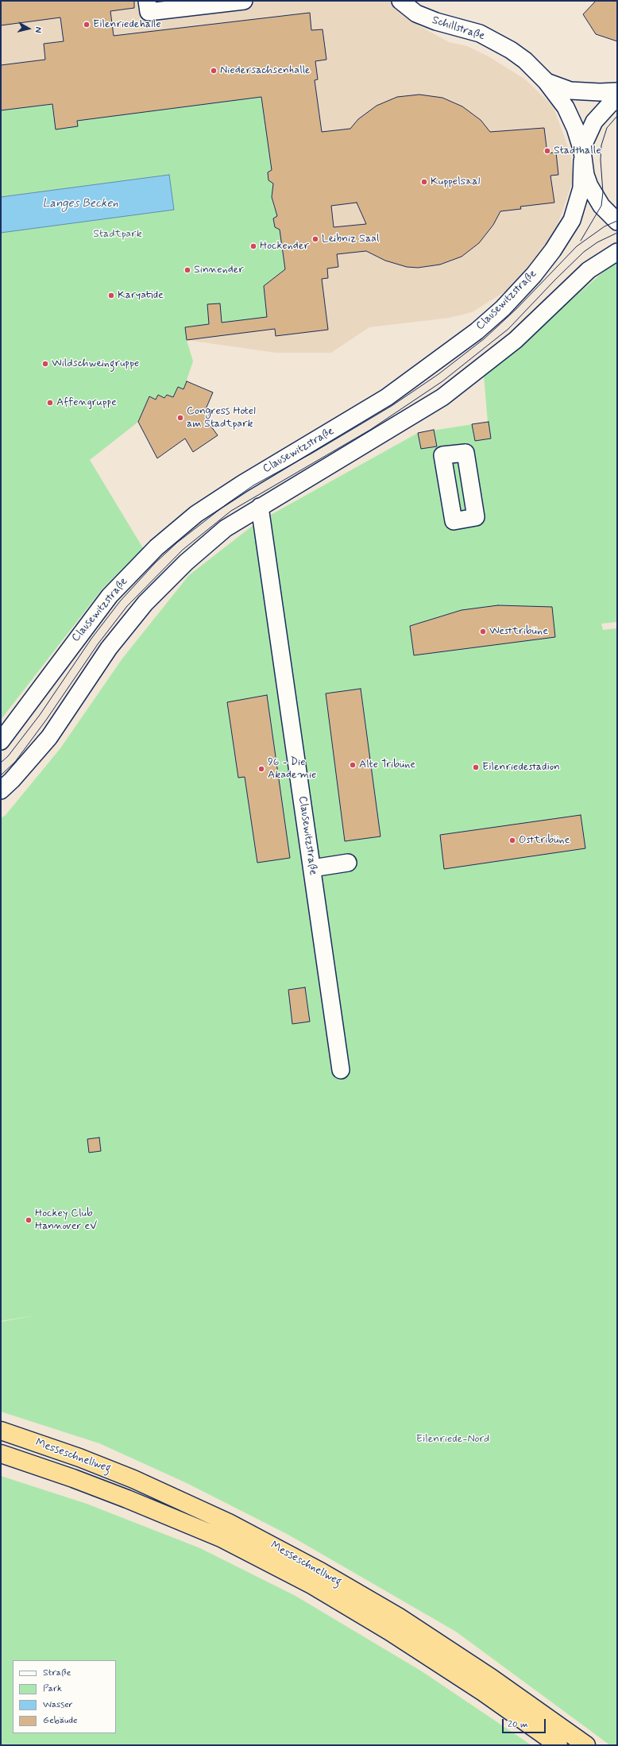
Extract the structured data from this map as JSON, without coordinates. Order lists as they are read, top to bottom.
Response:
{
  "streets": {
    "highway": ["Messeschnellweg"],
    "street": ["Schillstraße", "Clausewitzstraße"]
  },
  "crossings": [
    ["Schillstraße", "Clausewitzstraße"]
  ],
  "water": ["Langes Becken"],
  "parks": ["Stadtpark", "Eilenriede-Nord"],
  "places": [
    "Eilenriedehalle",
    "Niedersachsenhalle",
    "Stadthalle",
    "Kuppelsaal",
    "Leibniz Saal",
    "Hockender",
    "Sinnender",
    "Karyatide",
    "Wildschweingruppe",
    "Affengruppe",
    "Congress Hotel am Stadtpark",
    "Westtribüne",
    "Alte Tribüne",
    "Eilenriedestadion",
    "96 - Die Akademie",
    "Osttribüne",
    "Hockey Club Hannover eV"
  ],
  "legend": [
    "Straße",
    "Park",
    "Wasser",
    "Gebäude"
  ],
  "scale_bar": "20 m",
  "north": "right"
}
